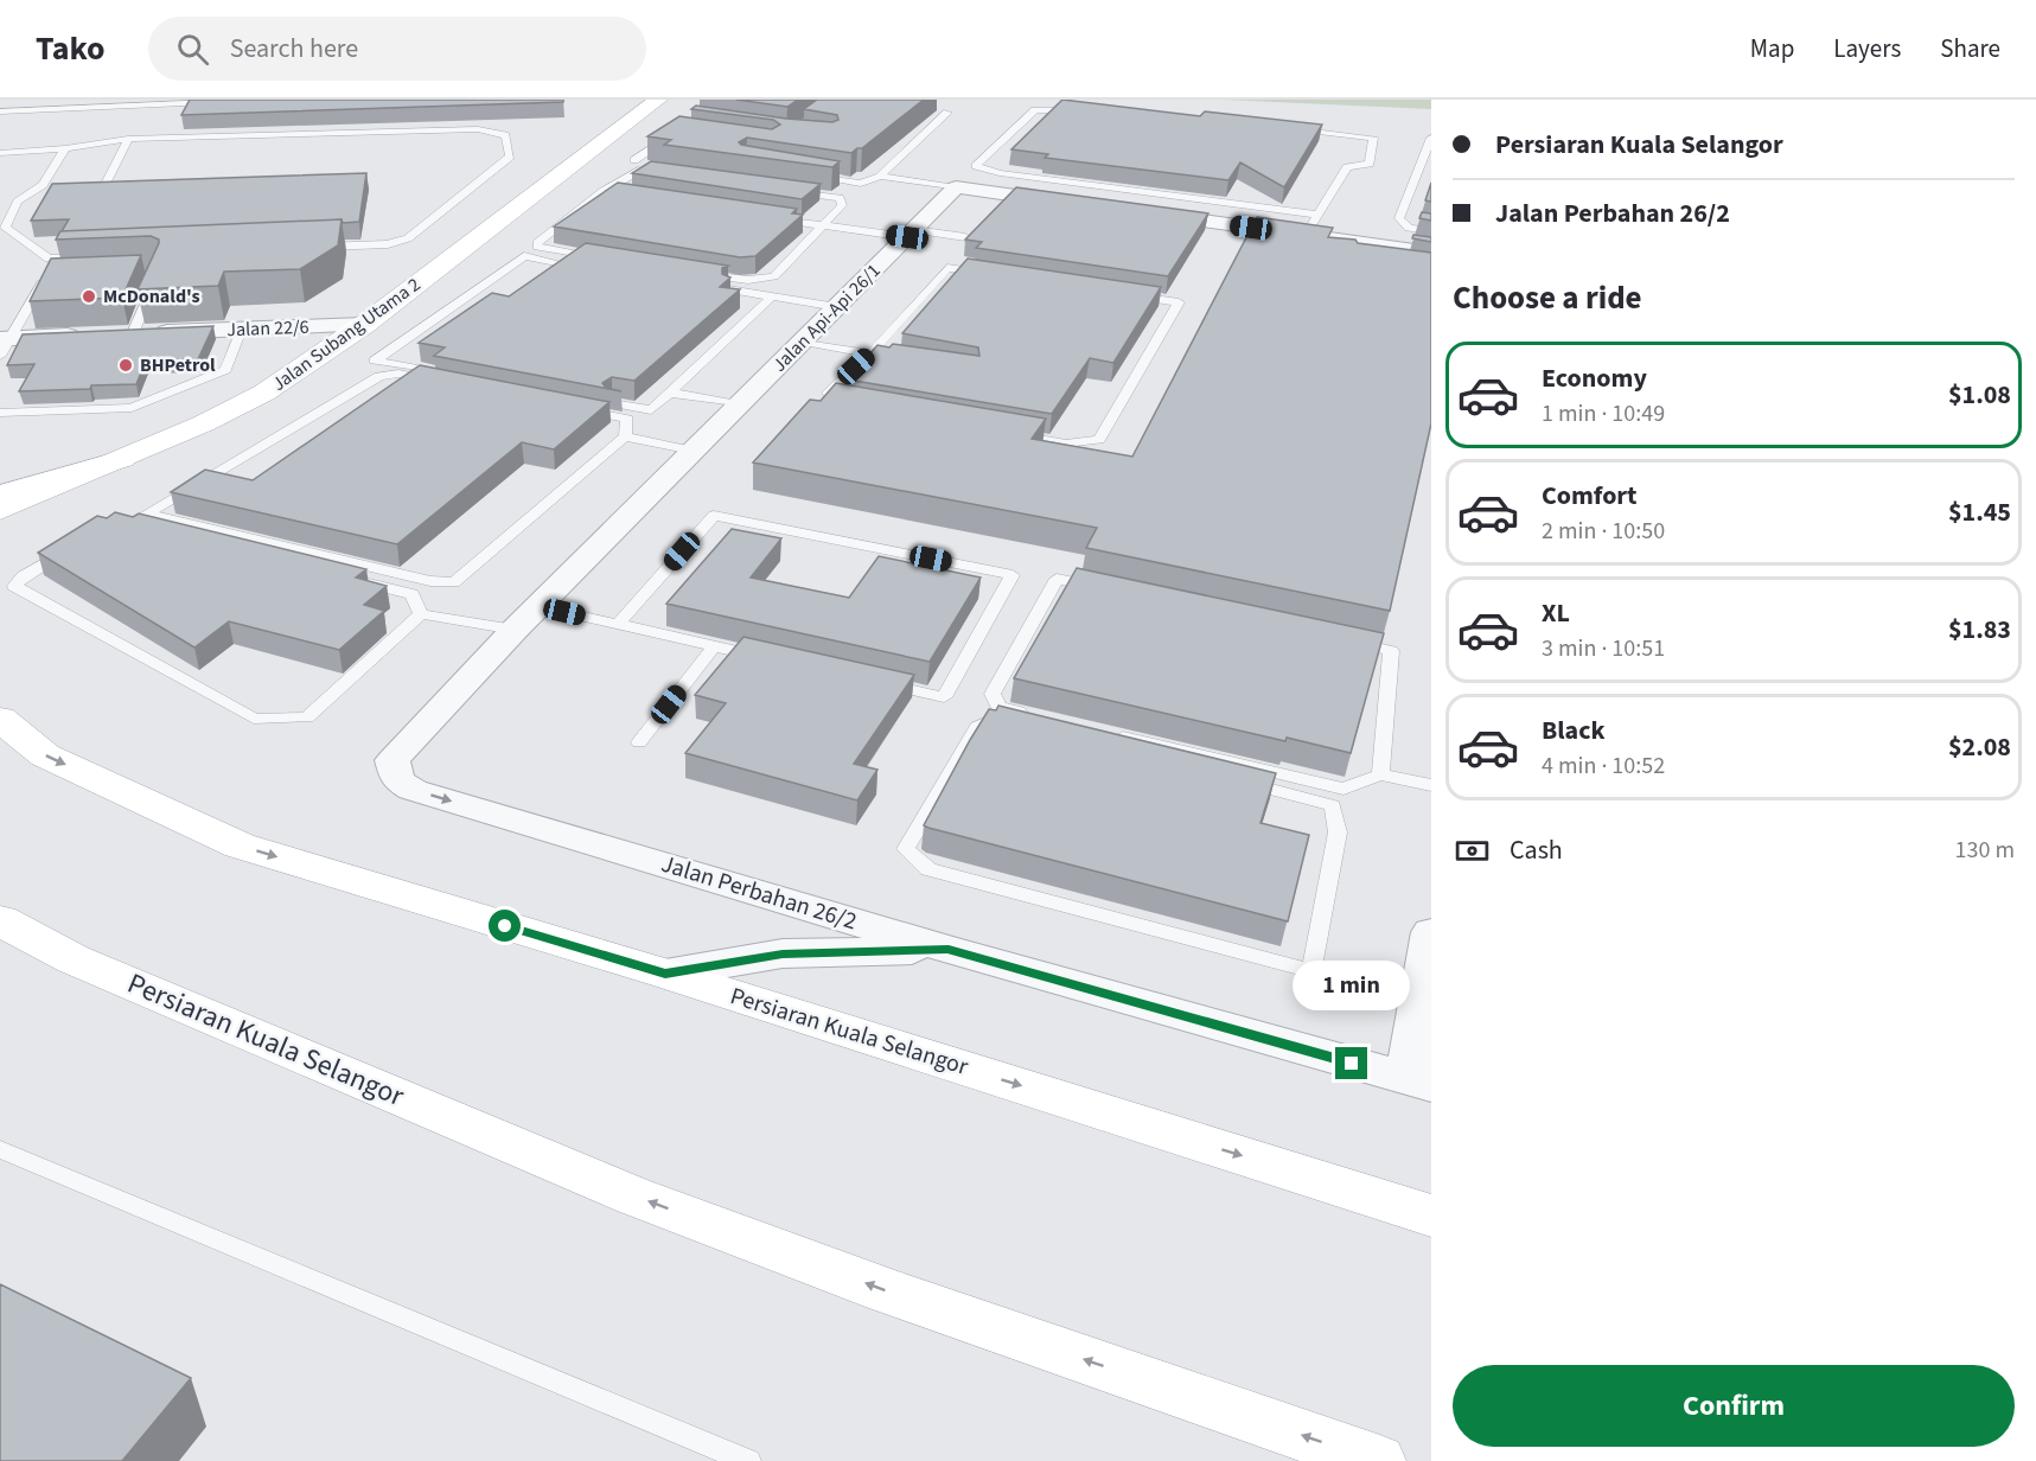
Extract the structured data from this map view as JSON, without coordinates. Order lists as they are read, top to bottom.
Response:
{
  "streets": {
    "main road": ["Jalan Subang Utama 2", "Persiaran Kuala Selangor"],
    "street": ["Jalan Api-Api 26/1", "Jalan 22/6", "Jalan Perbahan 26/2"]
  },
  "crossings": [
    ["Jalan Api-Api 26/1", "Jalan Perbahan 26/2"],
    ["Jalan 22/6", "Jalan Subang Utama 2"]
  ],
  "places": ["McDonald's", "BHPetrol"],
  "page": {
    "header": "Tako",
    "search": "Search here",
    "nav": ["Map", "Layers", "Share"],
    "banner": ["Persiaran Kuala Selangor", "Jalan Perbahan 26/2"],
    "heading": "Choose a ride",
    "list": [
      {
        "name": "Economy",
        "note": "1 min · 10:49",
        "value": "$1.08"
      },
      {
        "name": "Comfort",
        "note": "2 min · 10:50",
        "value": "$1.45"
      },
      {
        "name": "XL",
        "note": "3 min · 10:51",
        "value": "$1.83"
      },
      {
        "name": "Black",
        "note": "4 min · 10:52",
        "value": "$2.08"
      }
    ],
    "pay": ["Cash", "130 m"],
    "bubble": "1 min",
    "buttons": "Confirm"
  }
}
